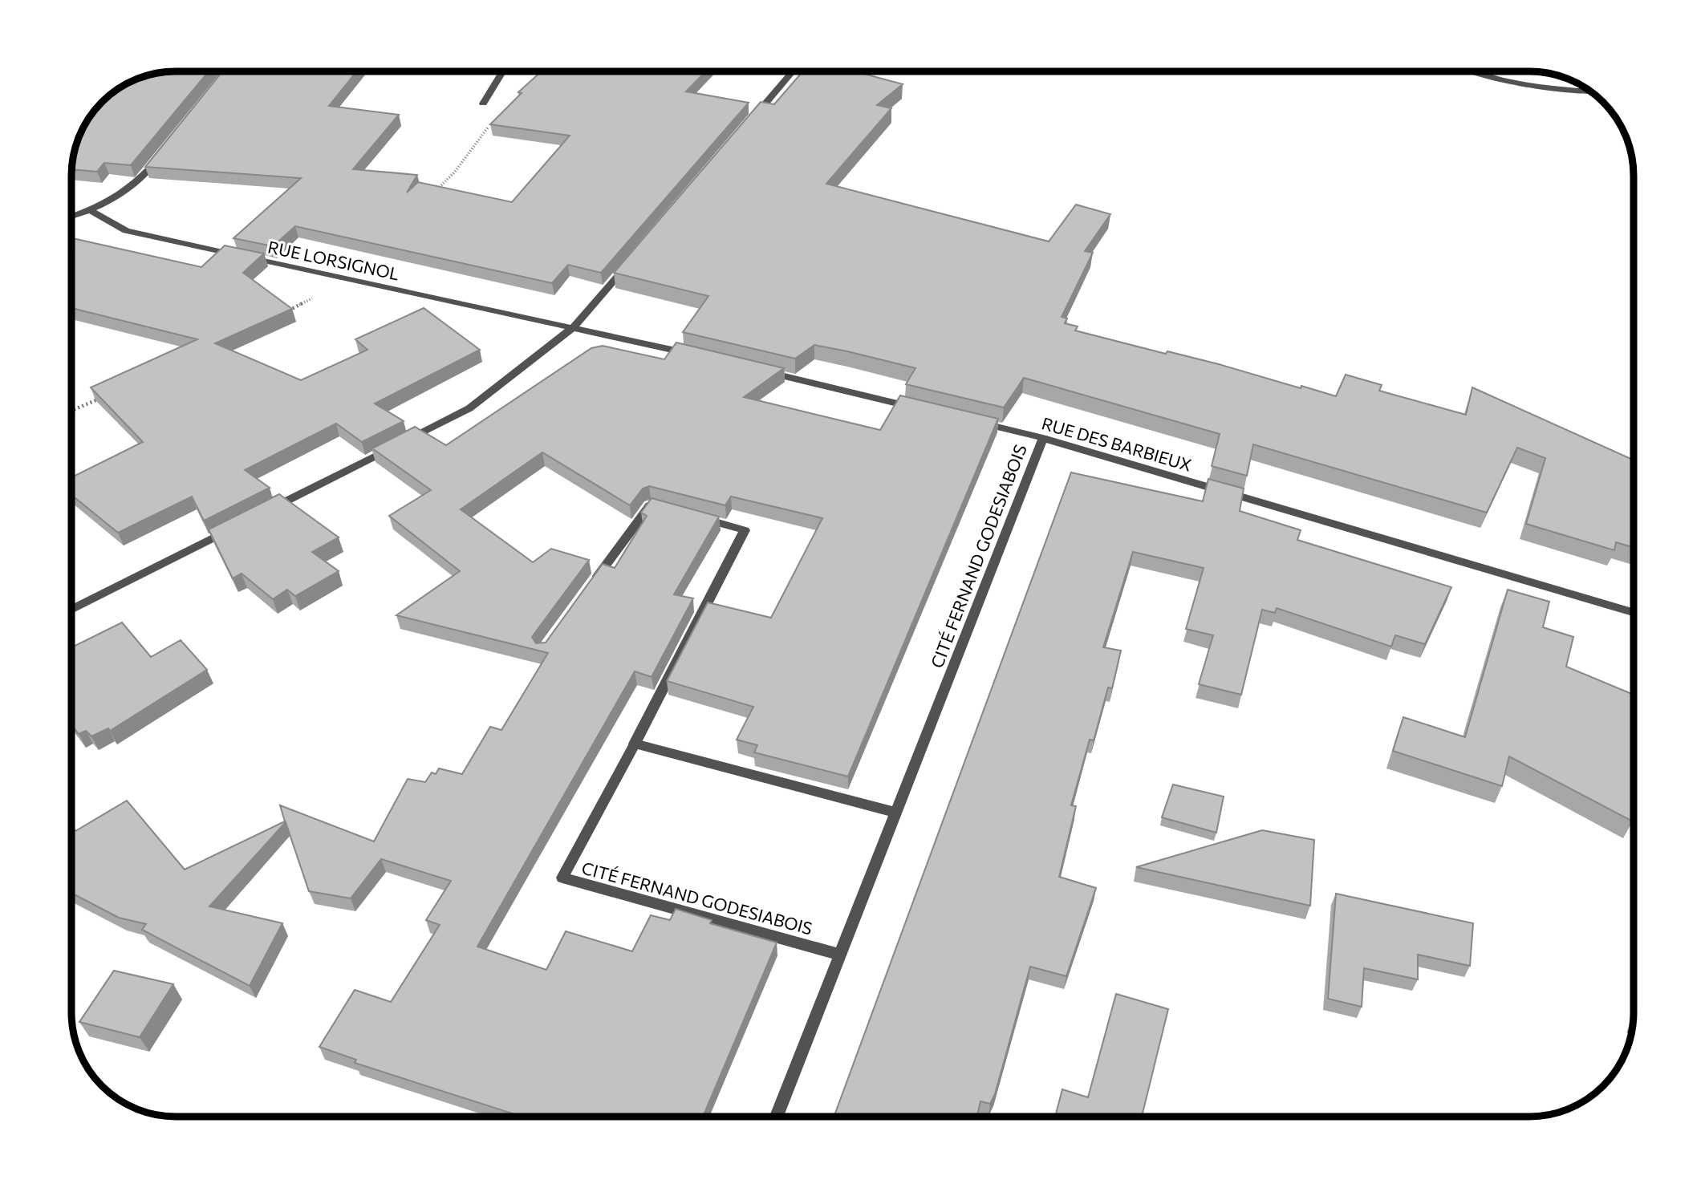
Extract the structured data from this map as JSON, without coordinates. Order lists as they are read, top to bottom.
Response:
{
  "streets": {
    "street": ["RUE LORSIGNOL", "RUE DES BARBIEUX", "CITÉ FERNAND GODESIABOIS"]
  },
  "crossings": [
    ["RUE DES BARBIEUX", "CITÉ FERNAND GODESIABOIS"]
  ]
}
